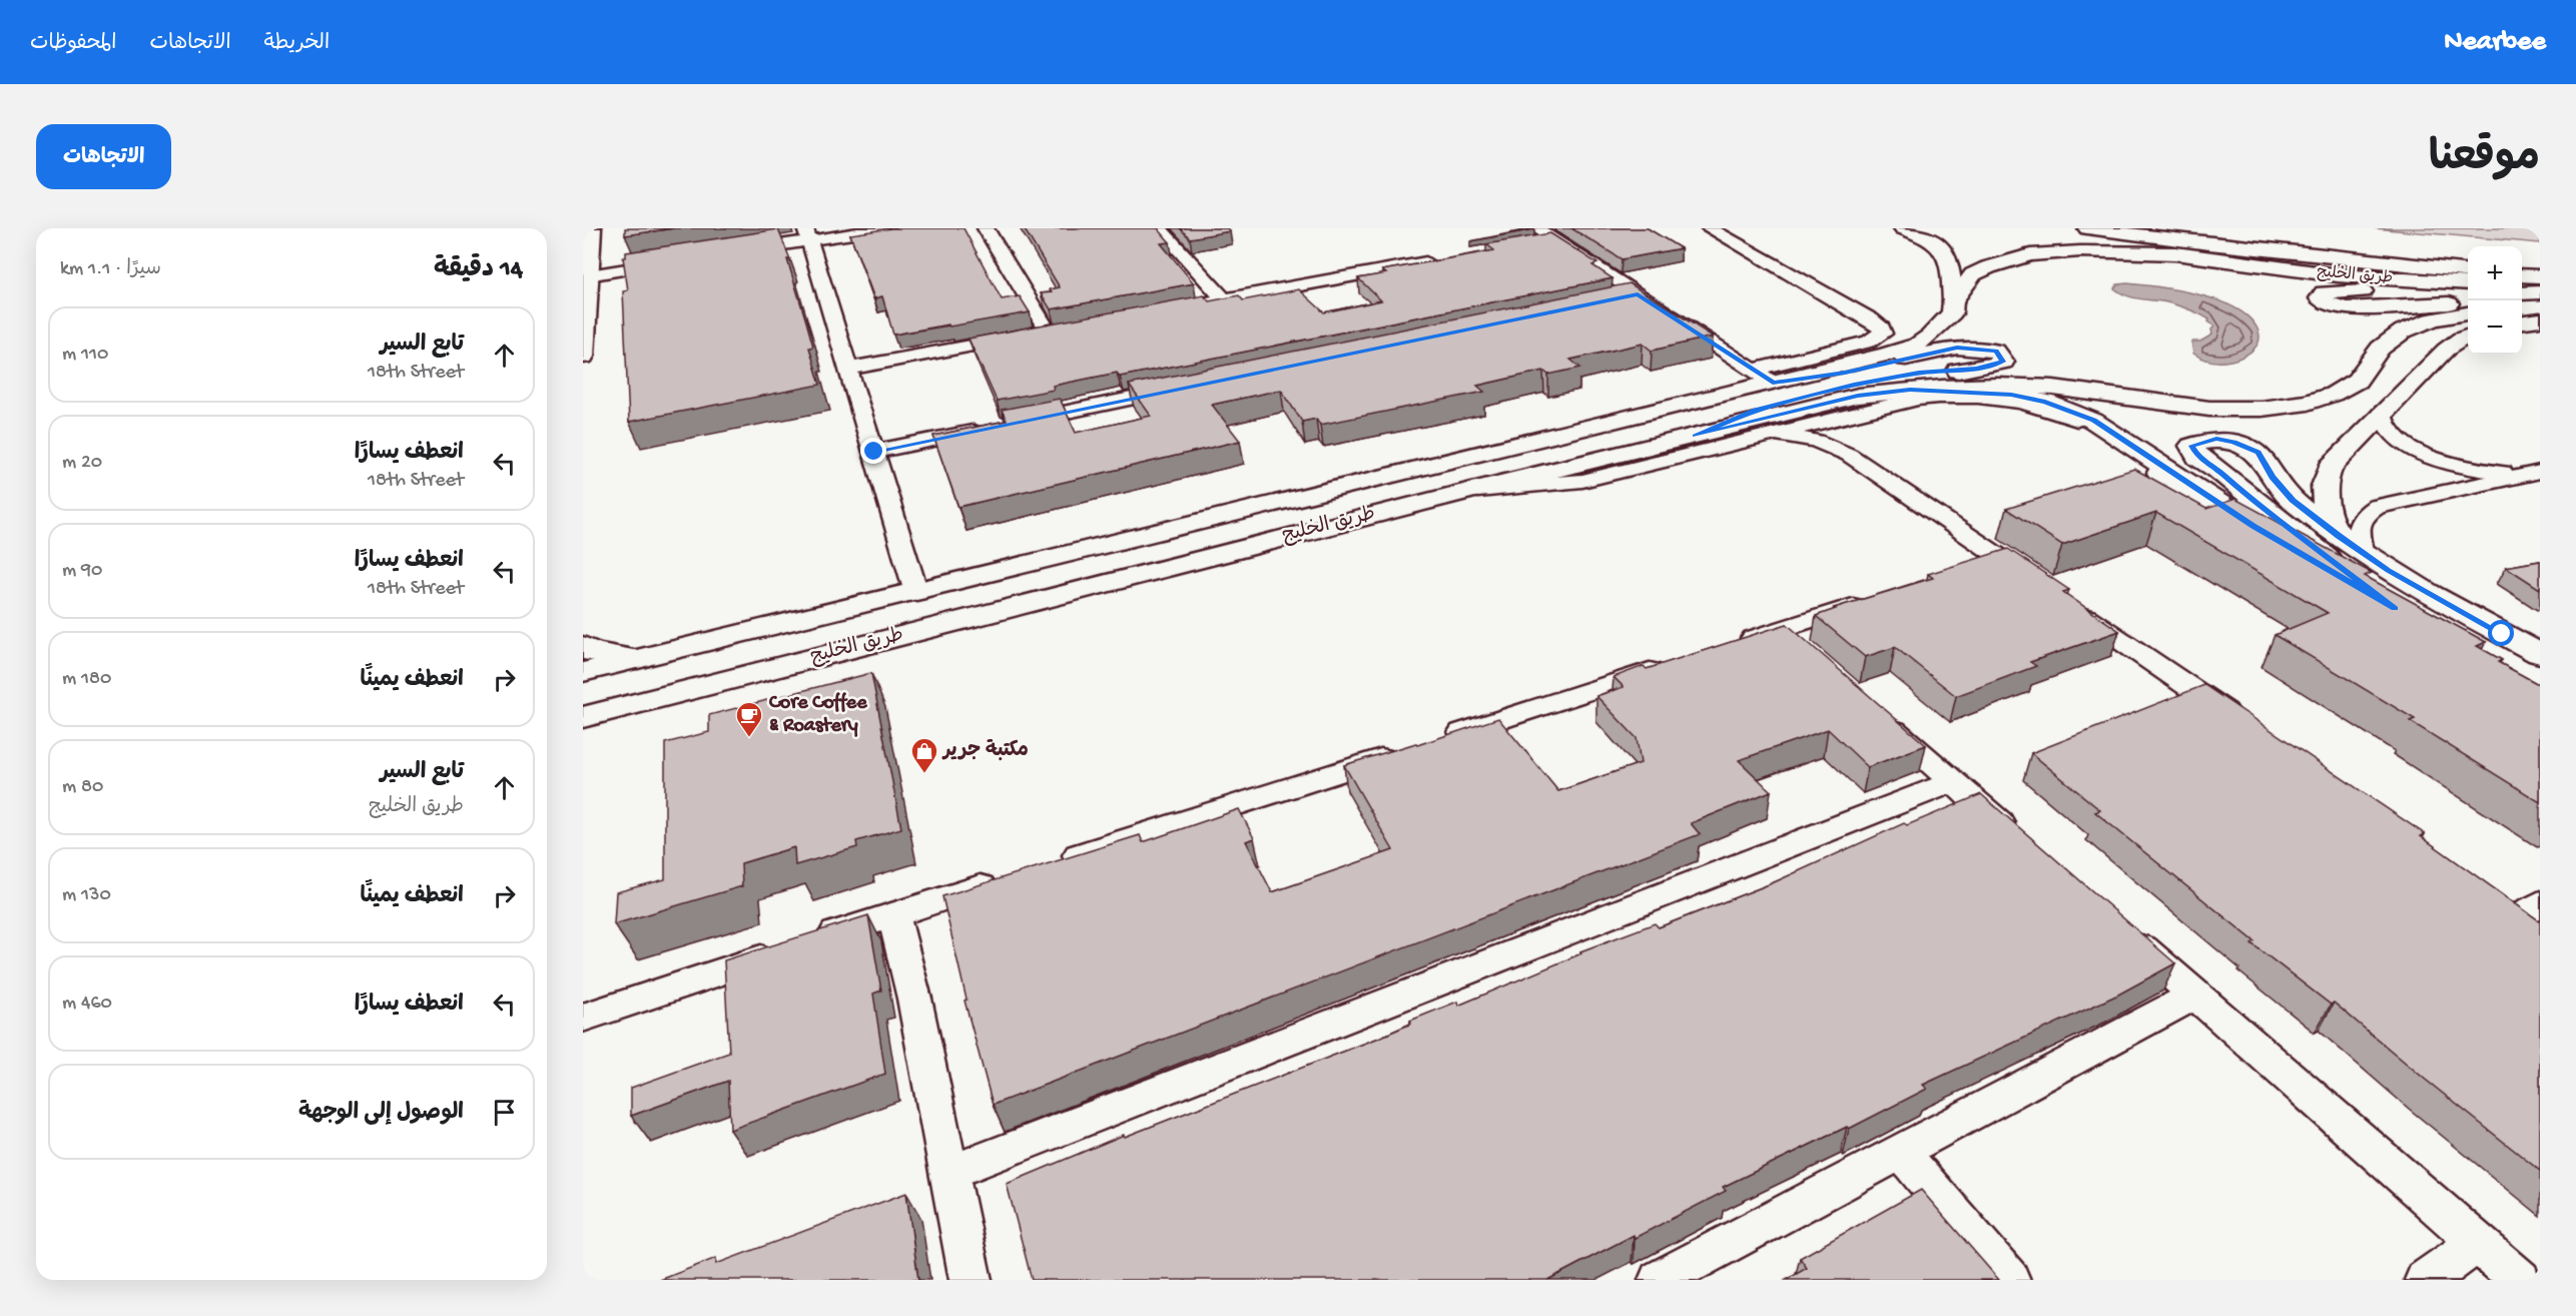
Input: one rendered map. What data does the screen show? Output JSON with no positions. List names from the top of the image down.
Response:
{
  "streets": {
    "main road": ["طريق الخليج"]
  },
  "places": {
    "cafe": ["Core Coffee & Roastery"],
    "shop": ["مكتبة جرير"]
  },
  "page": {
    "header": "Nearbee",
    "nav": ["الخريطة", "الاتجاهات", "المحفوظات"],
    "title": "موقعنا",
    "buttons": "الاتجاهات",
    "heading": ["14 دقيقة", "سيرًا · 1.1 km"],
    "map_buttons": ["+", "−"],
    "list": [
      ["تابع السير", "18th Street", "110 m"],
      ["انعطف يسارًا", "18th Street", "20 m"],
      ["انعطف يسارًا", "18th Street", "90 m"],
      ["انعطف يمينًا", "180 m"],
      ["تابع السير", "طريق الخليج", "80 m"],
      ["انعطف يمينًا", "130 m"],
      ["انعطف يسارًا", "460 m"],
      "الوصول إلى الوجهة"
    ]
  }
}
